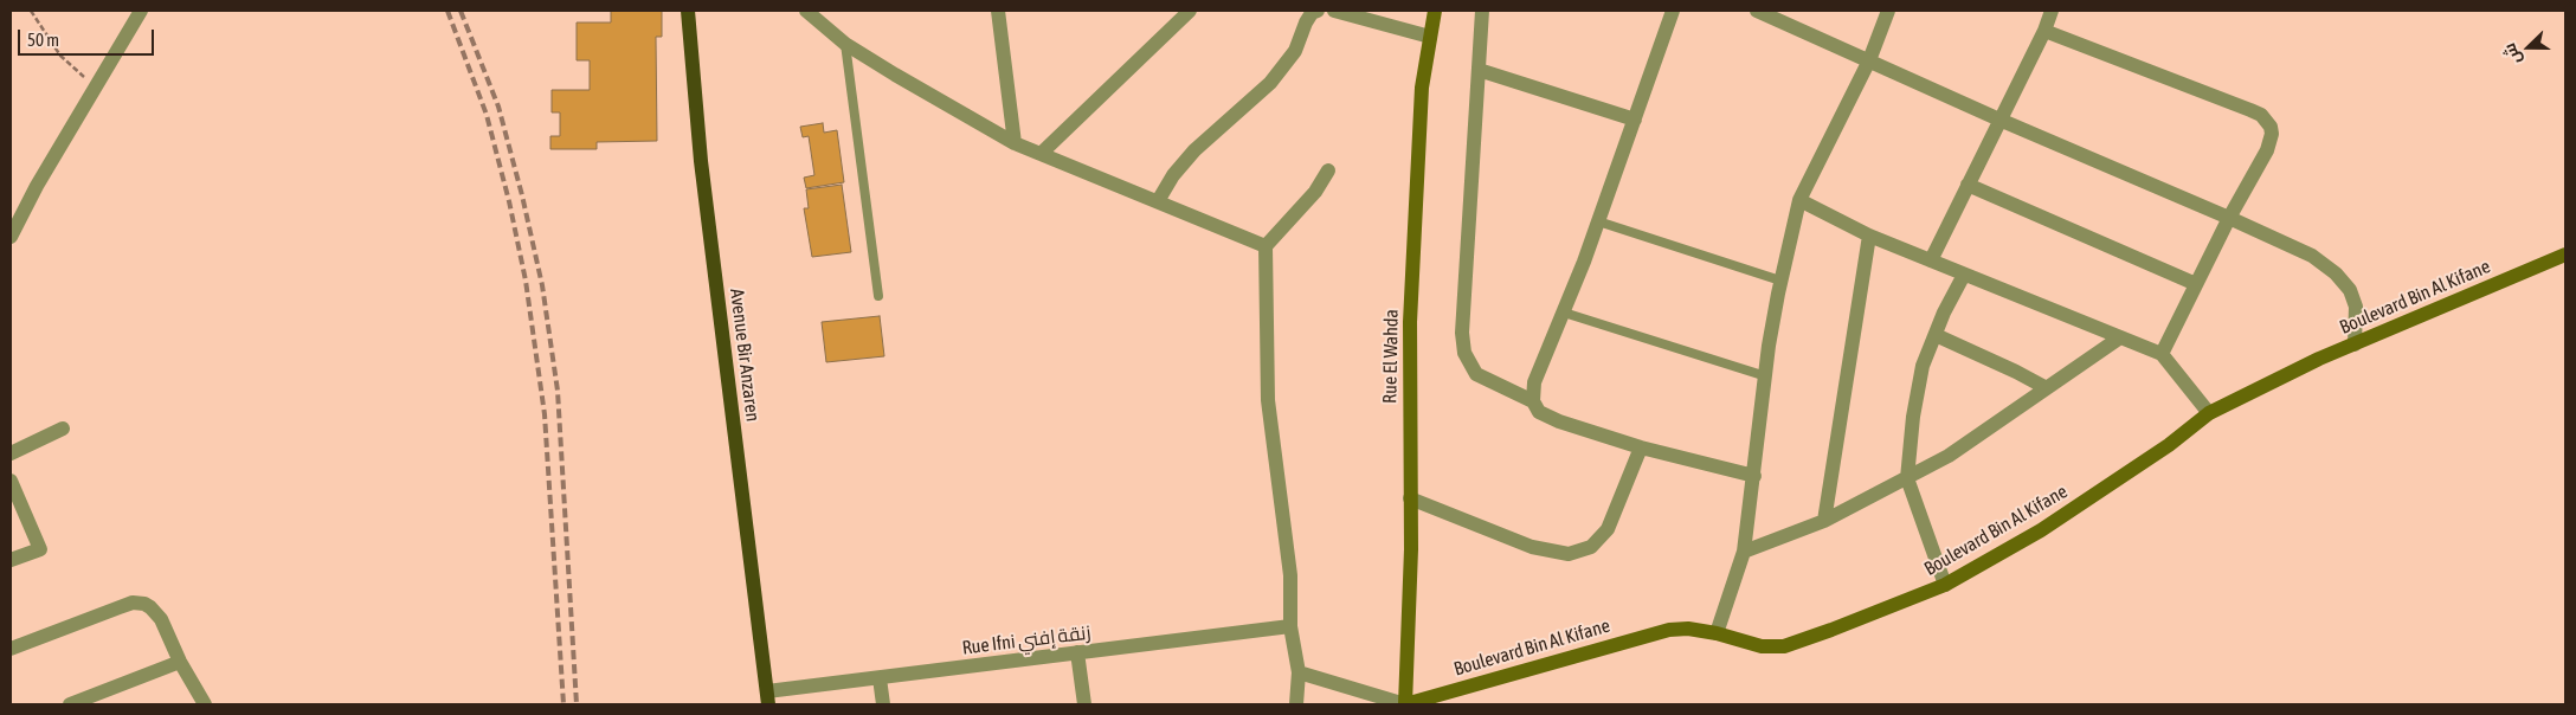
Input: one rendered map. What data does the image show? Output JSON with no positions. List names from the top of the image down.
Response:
{
  "streets": {
    "main road": ["Avenue Bir Anzaren"],
    "street": ["Boulevard Bin Al Kifane", "Rue El Wahda", "Rue Ifni زنقة إفني"]
  },
  "crossings": [
    ["Boulevard Bin Al Kifane", "Rue El Wahda"],
    ["Avenue Bir Anzaren", "Rue Ifni زنقة إفني"]
  ],
  "scale_bar": "50 m",
  "north": "left"
}
